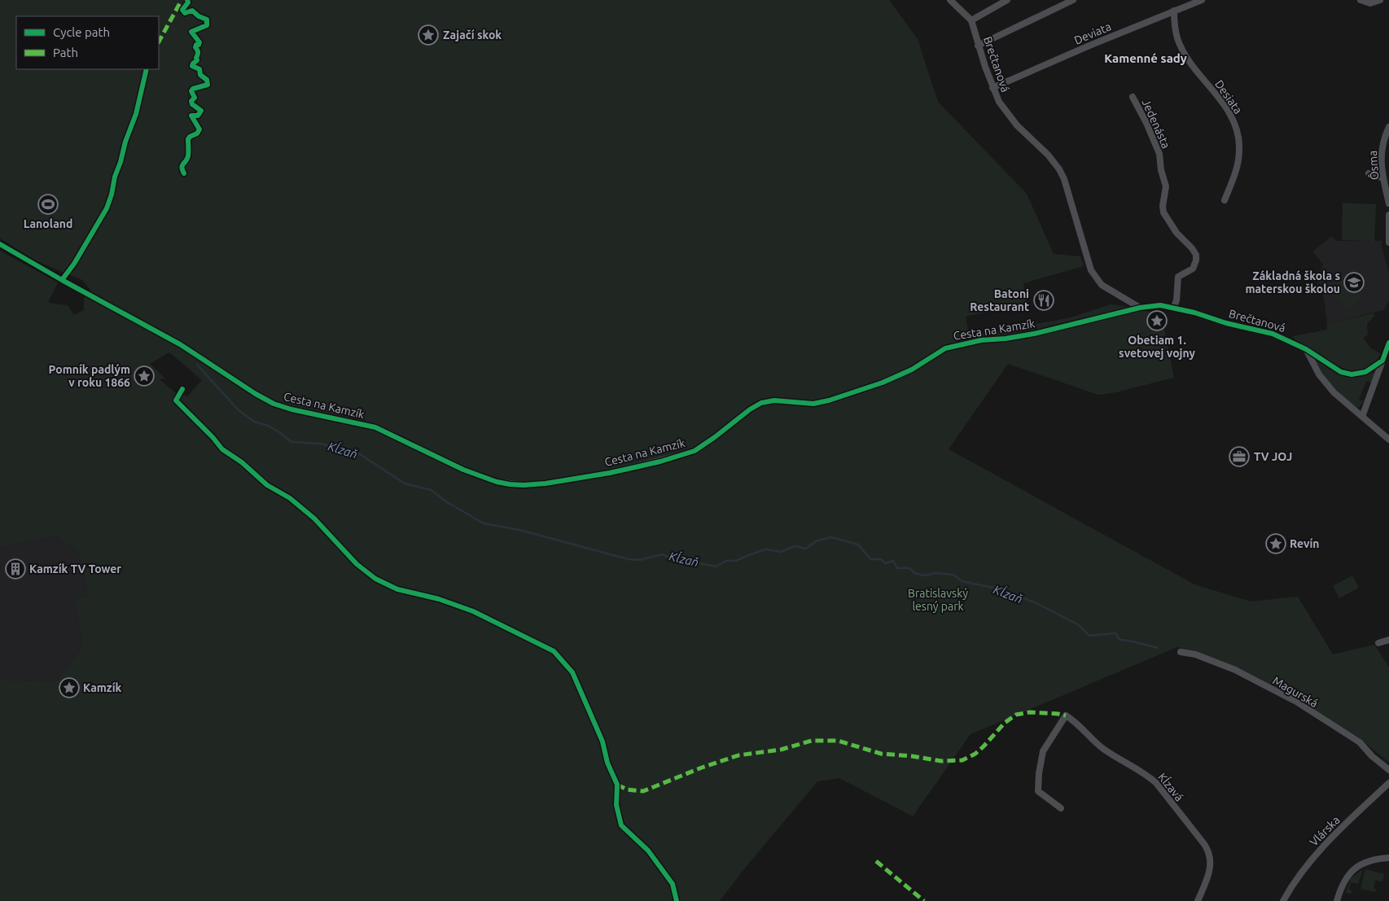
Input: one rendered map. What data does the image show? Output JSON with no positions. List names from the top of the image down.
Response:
{
  "streets": {
    "street": [
      "Deviata",
      "Brečtanová",
      "Desiata",
      "Jedenásta",
      "Ôsma",
      "Cesta na Kamzík",
      "Magurská",
      "Kĺzavá",
      "Vlárska"
    ]
  },
  "crossings": [
    ["Deviata", "Brečtanová"],
    ["Deviata", "Desiata"],
    ["Brečtanová", "Jedenásta"],
    ["Brečtanová", "Cesta na Kamzík"]
  ],
  "districts": ["Kamenné sady"],
  "water": ["Kĺzaň"],
  "parks": ["Bratislavský lesný park"],
  "places": {
    "place": [
      "Zajačí skok",
      "Obetiam 1. svetovej vojny",
      "Pomník padlým v roku 1866",
      "Revín",
      "Kamzík"
    ],
    "sports": ["Lanoland"],
    "school or university": ["Základná škola s materskou školou"],
    "restaurant": ["Batoni Restaurant"],
    "office": ["TV JOJ"],
    "building": ["Kamzík TV Tower"]
  },
  "legend": ["Cycle path", "Path"]
}
